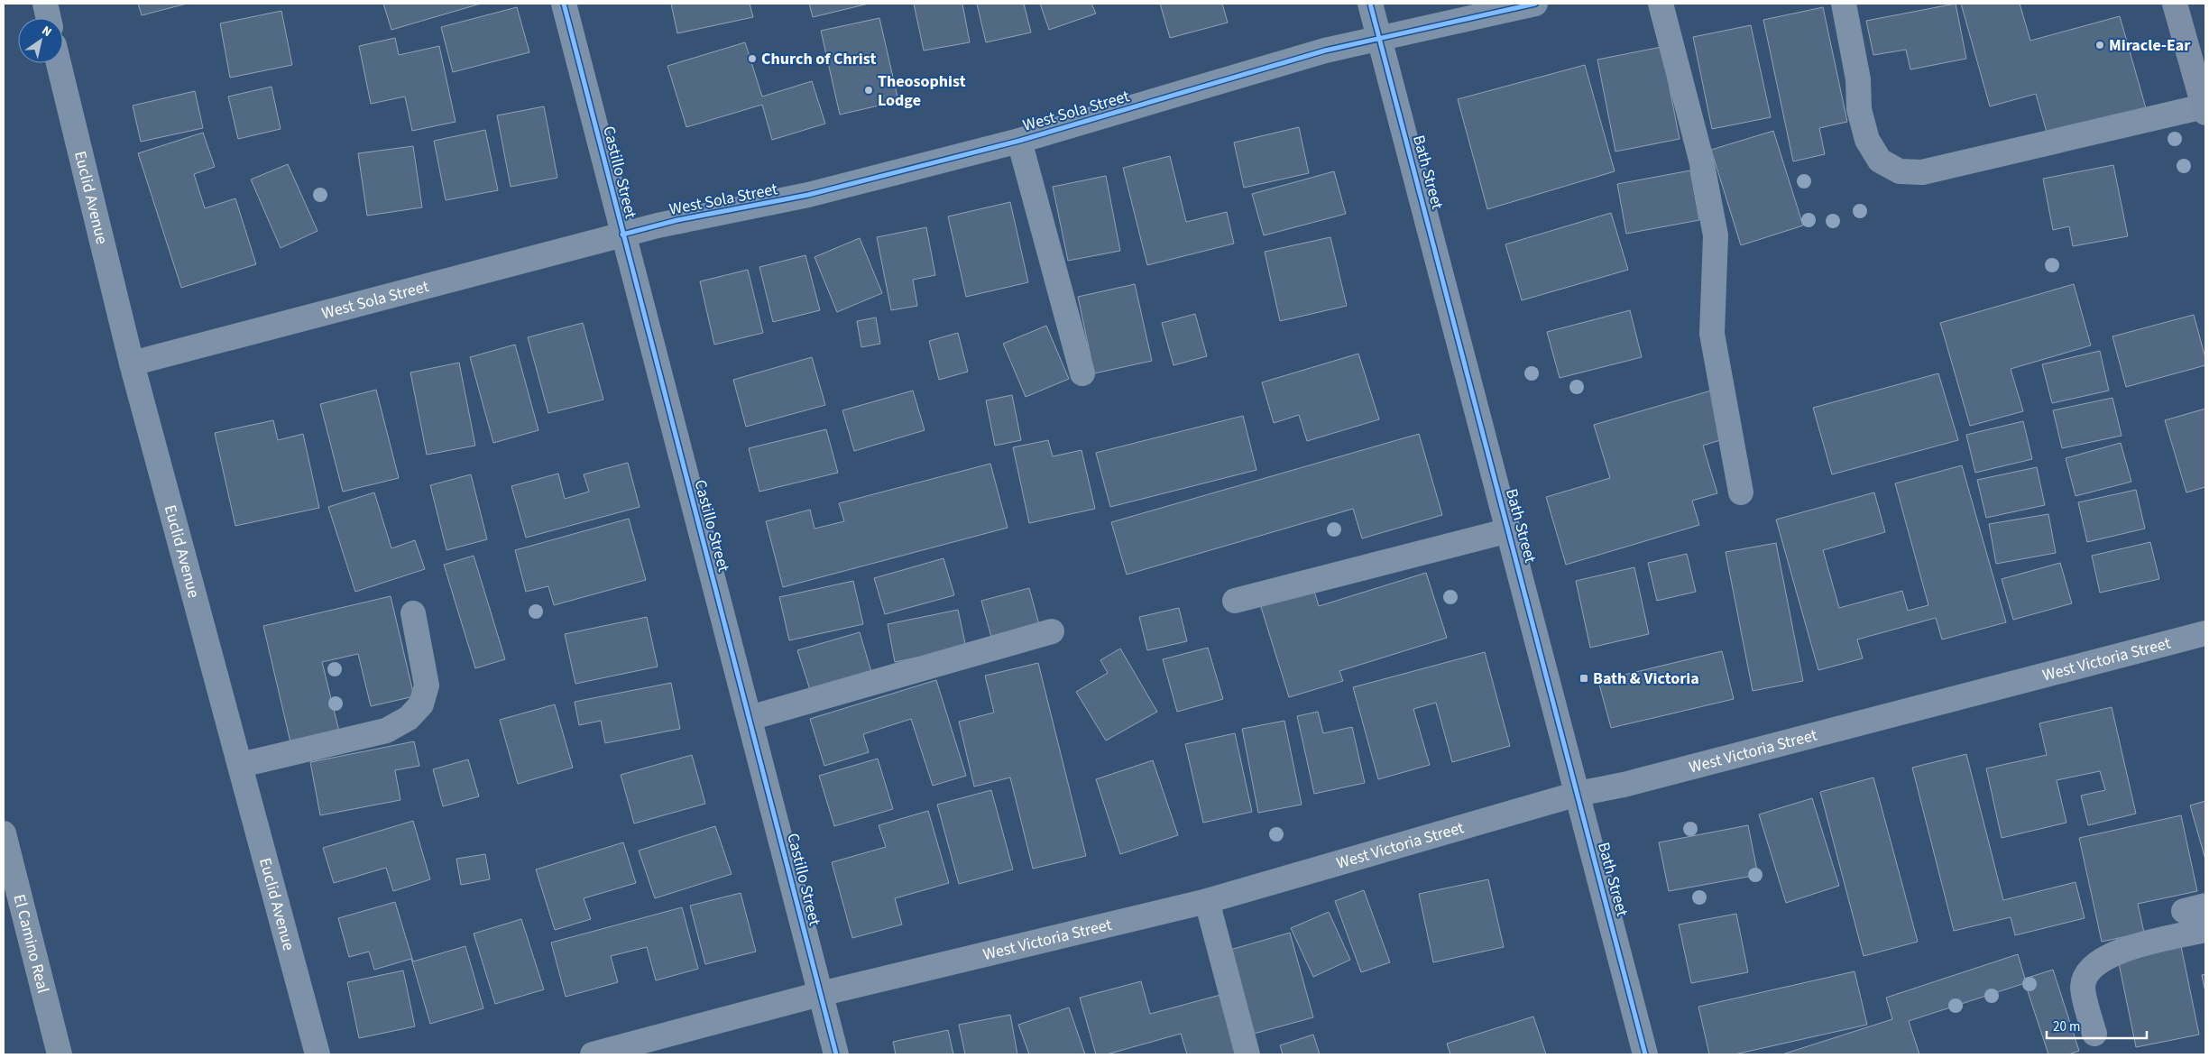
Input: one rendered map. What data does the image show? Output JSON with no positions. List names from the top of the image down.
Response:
{
  "streets": {
    "highway": ["El Camino Real"],
    "street": [
      "West Sola Street",
      "Castillo Street",
      "Bath Street",
      "Euclid Avenue",
      "West Victoria Street"
    ]
  },
  "crossings": [
    ["West Sola Street", "Castillo Street"],
    ["West Sola Street", "Bath Street"],
    ["West Sola Street", "Euclid Avenue"],
    ["Castillo Street", "West Victoria Street"],
    ["Bath Street", "West Victoria Street"]
  ],
  "places": {
    "other": ["Miracle-Ear", "Church of Christ", "Theosophist Lodge"],
    "transit": ["Bath & Victoria"]
  },
  "scale_bar": "20 m",
  "north": "top right"
}
